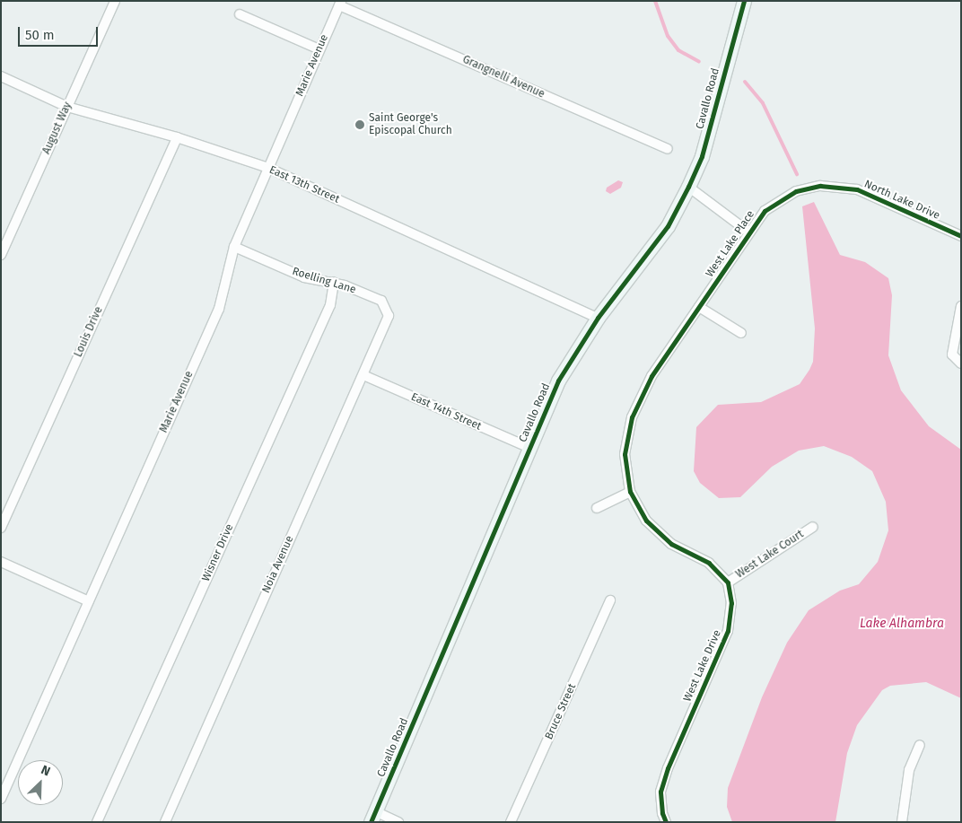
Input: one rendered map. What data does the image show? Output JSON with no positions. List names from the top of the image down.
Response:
{
  "streets": {
    "street": [
      "Marie Avenue",
      "Grangnelli Avenue",
      "Cavallo Road",
      "August Way",
      "East 13th Street",
      "North Lake Drive",
      "West Lake Place",
      "Roelling Lane",
      "Louis Drive",
      "East 14th Street",
      "Wisner Drive",
      "West Lake Court",
      "Noia Avenue",
      "West Lake Drive",
      "Bruce Street"
    ]
  },
  "crossings": [
    ["Marie Avenue", "Grangnelli Avenue"],
    ["Marie Avenue", "East 13th Street"],
    ["Marie Avenue", "Roelling Lane"],
    ["Cavallo Road", "East 13th Street"],
    ["Cavallo Road", "East 14th Street"],
    ["August Way", "East 13th Street"],
    ["East 13th Street", "Louis Drive"],
    ["North Lake Drive", "West Lake Place"],
    ["Roelling Lane", "Wisner Drive"],
    ["Roelling Lane", "Noia Avenue"],
    ["East 14th Street", "Noia Avenue"],
    ["West Lake Court", "West Lake Drive"]
  ],
  "water": ["Lake Alhambra"],
  "places": ["Saint George's Episcopal Church"],
  "scale_bar": "50 m",
  "north": "top right"
}
